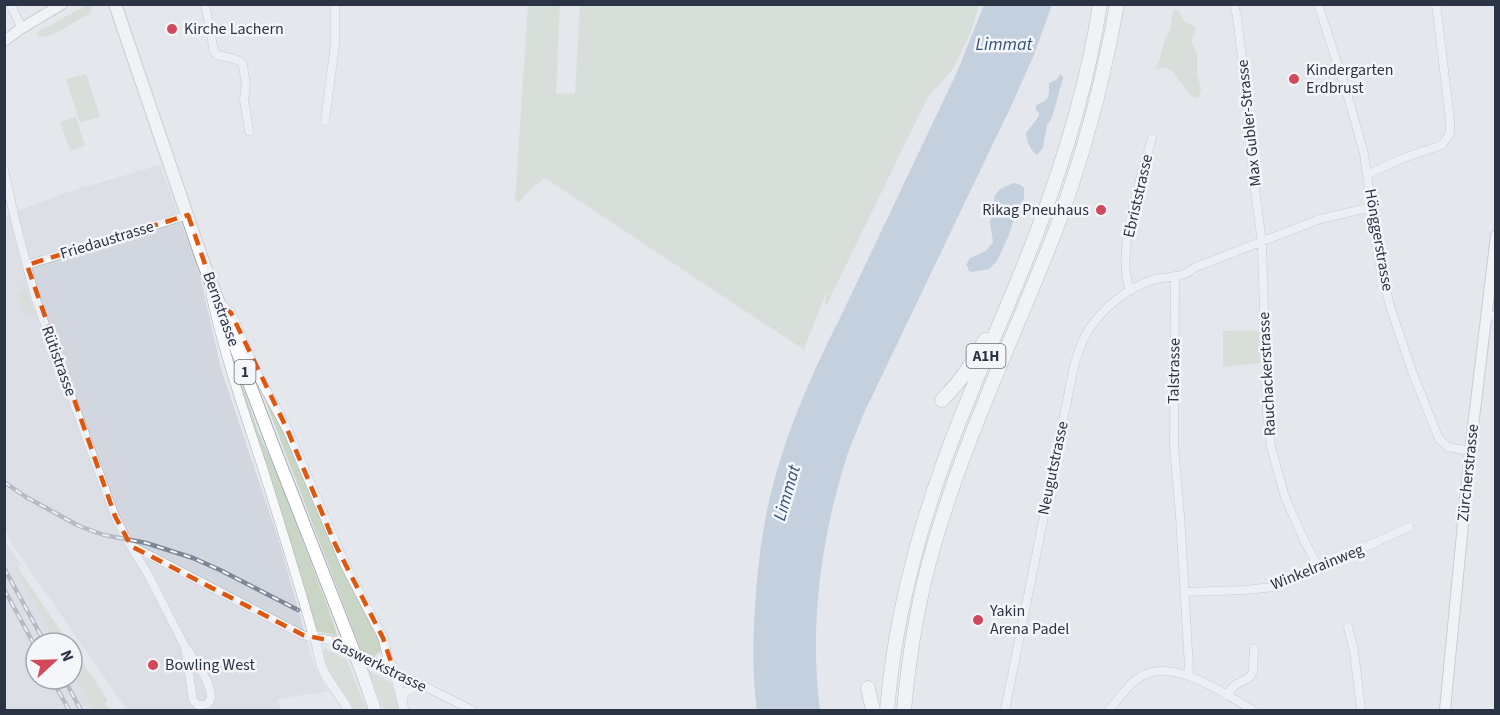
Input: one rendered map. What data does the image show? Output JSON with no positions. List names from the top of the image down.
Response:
{
  "streets": {
    "highway": ["A1H"],
    "main road": ["Bernstrasse", "1", "Zürcherstrasse"],
    "street": [
      "Max Gubler-Strasse",
      "Ebriststrasse",
      "Friedaustrasse",
      "Hönggerstrasse",
      "Rütistrasse",
      "Talstrasse",
      "Rauchackerstrasse",
      "Neugutstrasse",
      "Winkelrainweg",
      "Gaswerkstrasse"
    ]
  },
  "crossings": [
    ["Max Gubler-Strasse", "Rauchackerstrasse"],
    ["Ebriststrasse", "Neugutstrasse"],
    ["Friedaustrasse", "Bernstrasse"],
    ["Friedaustrasse", "Rütistrasse"],
    ["Hönggerstrasse", "Zürcherstrasse"],
    ["Talstrasse", "Neugutstrasse"],
    ["Talstrasse", "Winkelrainweg"],
    ["Rauchackerstrasse", "Winkelrainweg"]
  ],
  "water": ["Limmat"],
  "places": [
    "Kirche Lachern",
    "Kindergarten Erdbrust",
    "Rikag Pneuhaus",
    "Yakin Arena Padel",
    "Bowling West"
  ],
  "north": "right"
}
